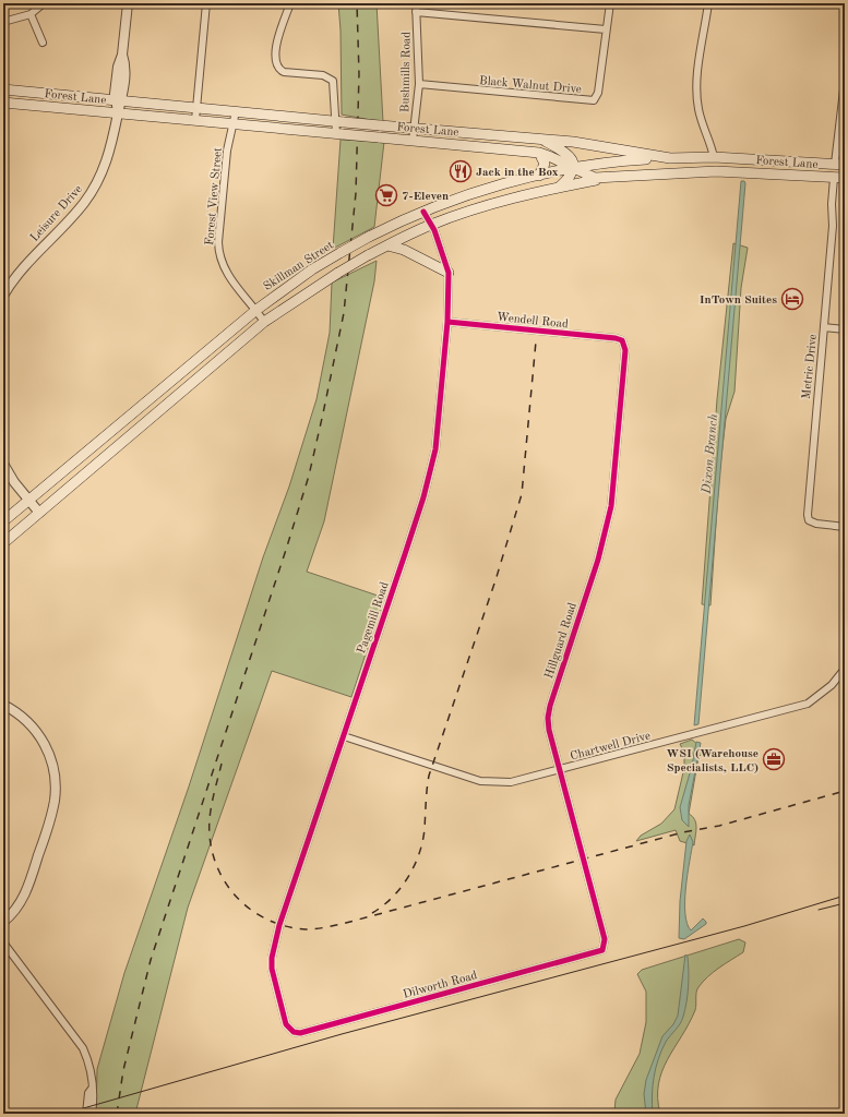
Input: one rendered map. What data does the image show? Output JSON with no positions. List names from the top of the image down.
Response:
{
  "streets": {
    "main road": ["Forest Lane", "Skillman Street"],
    "street": [
      "Bushmills Road",
      "Black Walnut Drive",
      "Forest View Street",
      "Leisure Drive",
      "Wendell Road",
      "Metric Drive",
      "Pagemill Road",
      "Hillguard Road",
      "Chartwell Drive",
      "Dilworth Road"
    ]
  },
  "crossings": [
    ["Bushmills Road", "Black Walnut Drive"],
    ["Bushmills Road", "Forest Lane"],
    ["Forest Lane", "Forest View Street"],
    ["Forest Lane", "Leisure Drive"],
    ["Forest Lane", "Skillman Street"],
    ["Forest Lane", "Metric Drive"],
    ["Forest View Street", "Skillman Street"],
    ["Skillman Street", "Pagemill Road"],
    ["Wendell Road", "Pagemill Road"],
    ["Wendell Road", "Hillguard Road"],
    ["Pagemill Road", "Chartwell Drive"],
    ["Pagemill Road", "Dilworth Road"],
    ["Hillguard Road", "Chartwell Drive"],
    ["Hillguard Road", "Dilworth Road"]
  ],
  "water": ["Dixon Branch"],
  "places": {
    "restaurant": ["Jack in the Box"],
    "supermarket": ["7-Eleven"],
    "hotel": ["InTown Suites"],
    "office": ["WSI (Warehouse Specialists, LLC)"]
  }
}
